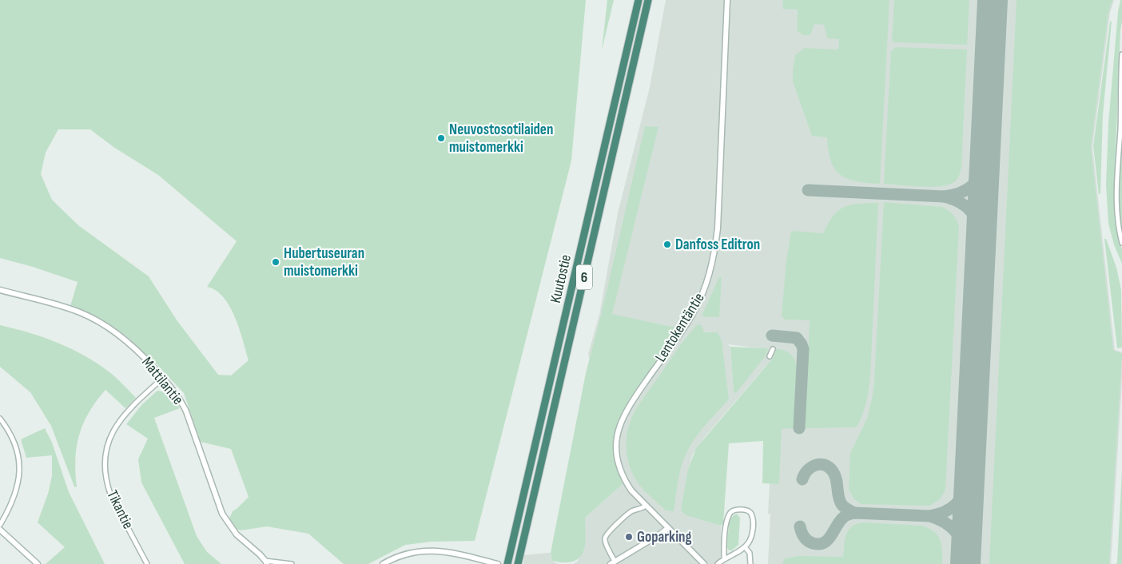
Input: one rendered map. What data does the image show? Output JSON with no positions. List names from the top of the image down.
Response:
{
  "streets": {
    "highway": ["6", "Kuutostie"],
    "street": ["Lentokentäntie", "Mattilantie", "Tikantie"]
  },
  "crossings": [
    ["Mattilantie", "Tikantie"]
  ],
  "places": [
    "Neuvostosotilaiden muistomerkki",
    "Danfoss Editron",
    "Hubertuseuran muistomerkki",
    "Goparking"
  ]
}
